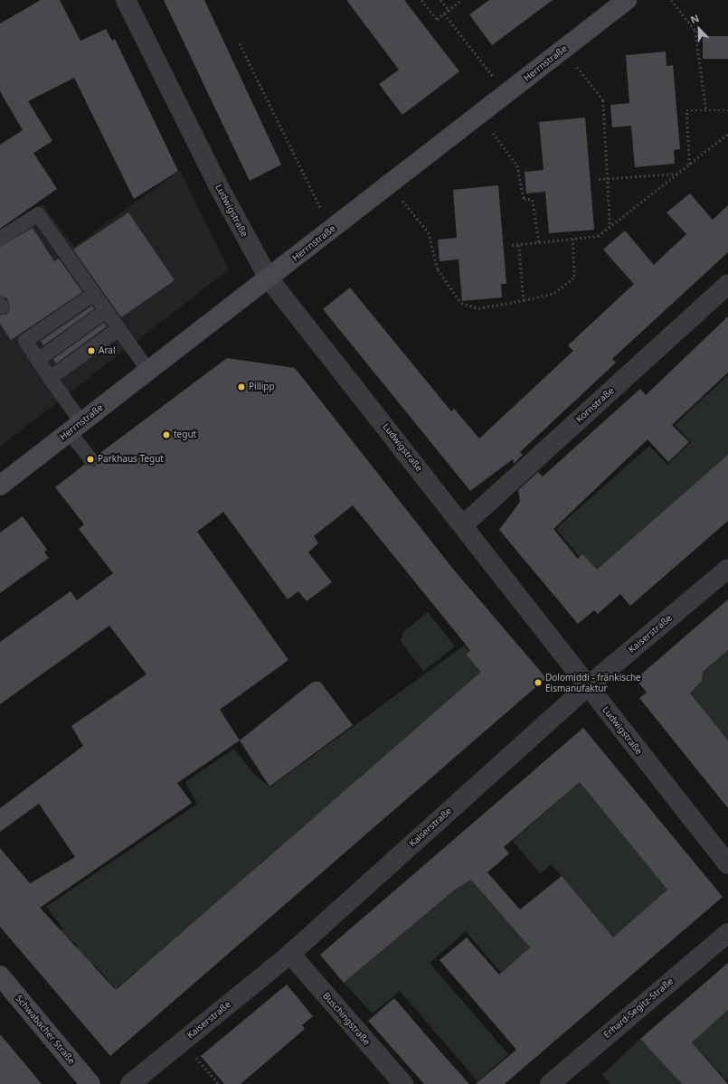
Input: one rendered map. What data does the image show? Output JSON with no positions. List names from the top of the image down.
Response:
{
  "streets": {
    "street": [
      "Herrnstraße",
      "Ludwigstraße",
      "Kornstraße",
      "Kaiserstraße",
      "Erhard-Segitz-Straße",
      "Buschingstraße",
      "Schwabacher Straße"
    ]
  },
  "crossings": [
    ["Herrnstraße", "Ludwigstraße"],
    ["Ludwigstraße", "Kornstraße"],
    ["Ludwigstraße", "Kaiserstraße"],
    ["Kaiserstraße", "Buschingstraße"]
  ],
  "places": [
    "Aral",
    "Pillipp",
    "tegut",
    "Parkhaus Tegut",
    "Dolomiddi - fränkische Eismanufaktur"
  ],
  "north": "top left"
}
